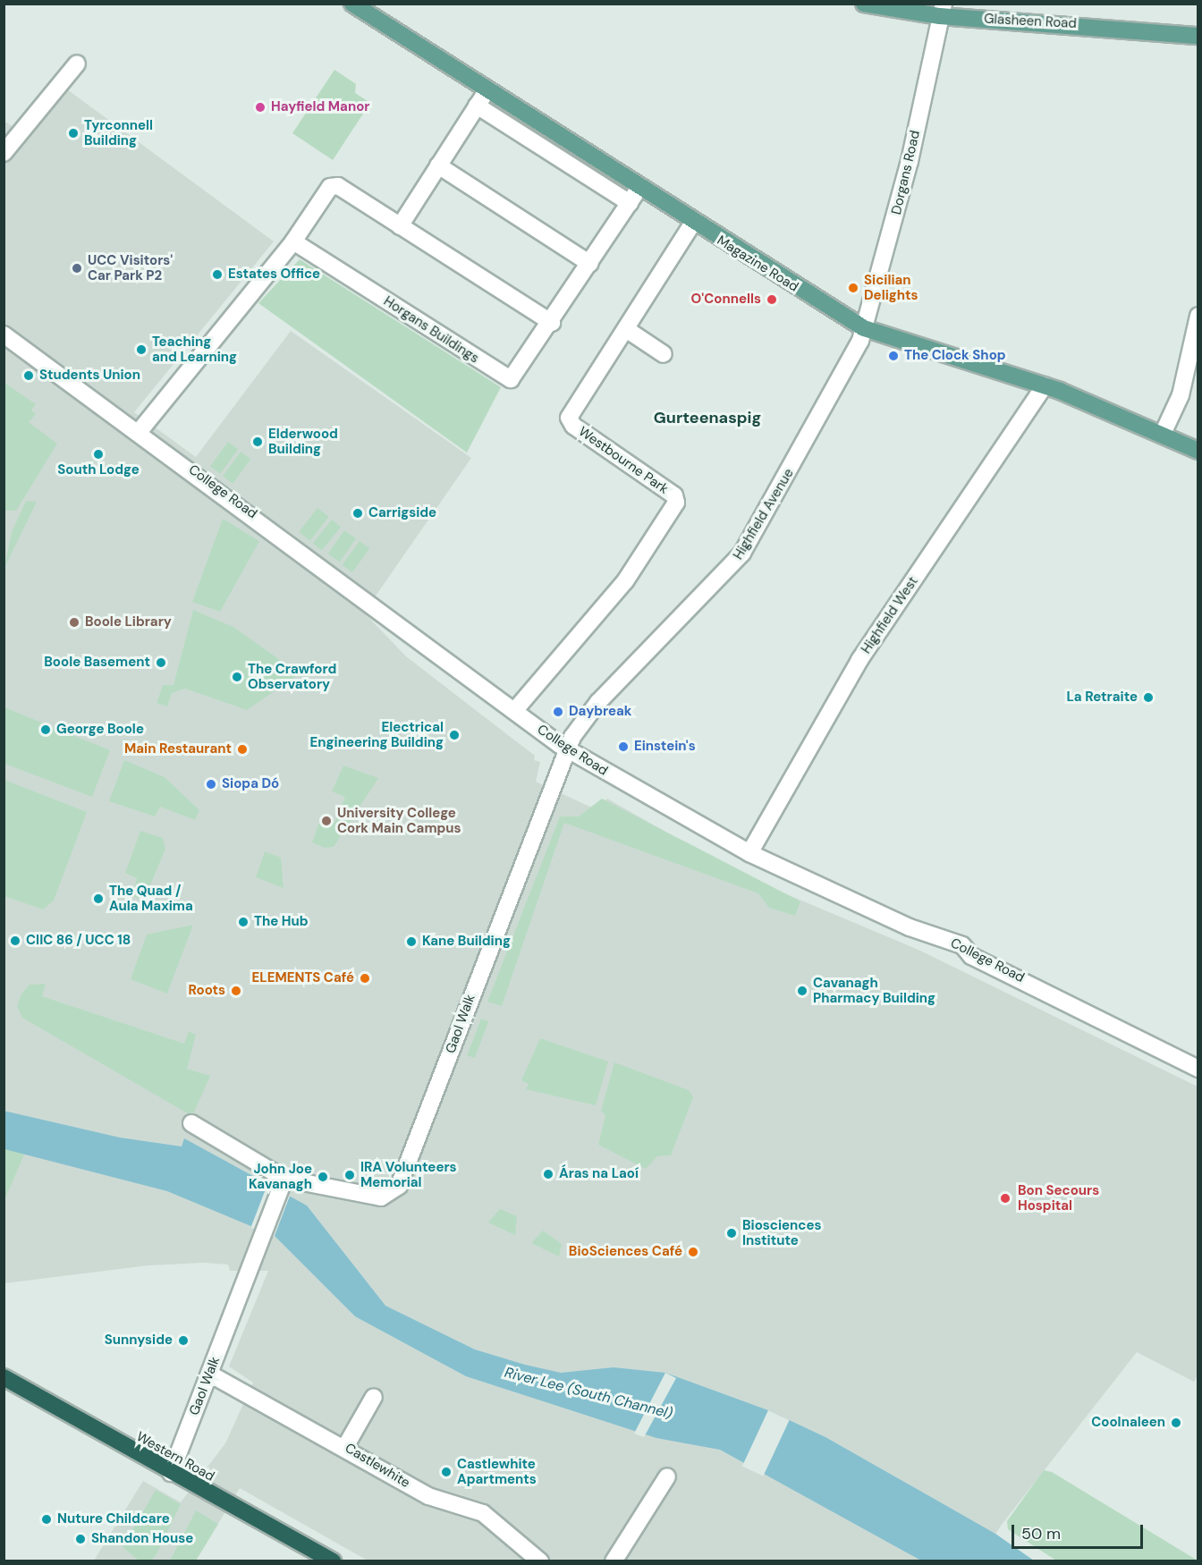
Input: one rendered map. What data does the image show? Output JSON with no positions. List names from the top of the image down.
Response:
{
  "streets": {
    "highway": ["Western Road"],
    "main road": ["Glasheen Road", "Magazine Road"],
    "street": [
      "Dorgans Road",
      "Horgans Buildings",
      "Westbourne Park",
      "College Road",
      "Highfield Avenue",
      "Highfield West",
      "Gaol Walk",
      "Castlewhite"
    ]
  },
  "crossings": [
    ["Glasheen Road", "Dorgans Road"],
    ["Dorgans Road", "Magazine Road"],
    ["Dorgans Road", "Highfield Avenue"],
    ["Magazine Road", "Horgans Buildings"],
    ["Magazine Road", "Westbourne Park"],
    ["Magazine Road", "Highfield Avenue"],
    ["Magazine Road", "Highfield West"],
    ["Westbourne Park", "College Road"],
    ["College Road", "Highfield Avenue"],
    ["College Road", "Highfield West"],
    ["College Road", "Gaol Walk"],
    ["Highfield Avenue", "Gaol Walk"],
    ["Gaol Walk", "Western Road"],
    ["Gaol Walk", "Castlewhite"]
  ],
  "districts": ["Gurteenaspig"],
  "water": ["River Lee (South Channel)"],
  "places": [
    "Hayfield Manor",
    "Tyrconnell Building",
    "UCC Visitors' Car Park P2",
    "Estates Office",
    "Sicilian Delights",
    "O'Connells",
    "Teaching and Learning",
    "The Clock Shop",
    "Students Union",
    "Elderwood Building",
    "South Lodge",
    "Carrigside",
    "Boole Library",
    "Boole Basement",
    "The Crawford Observatory",
    "La Retraite",
    "Daybreak",
    "George Boole",
    "Electrical Engineering Building",
    "Einstein's",
    "Main Restaurant",
    "Siopa Dó",
    "University College Cork Main Campus",
    "The Quad / Aula Maxima",
    "The Hub",
    "CIIC 86 / UCC 18",
    "Kane Building",
    "ELEMENTS Café",
    "Roots",
    "Cavanagh Pharmacy Building",
    "Áras na Laoí",
    "IRA Volunteers Memorial",
    "John Joe Kavanagh",
    "Bon Secours Hospital",
    "Biosciences Institute",
    "BioSciences Café",
    "Sunnyside",
    "Coolnaleen",
    "Castlewhite Apartments",
    "Nuture Childcare",
    "Shandon House"
  ],
  "scale_bar": "50 m"
}
